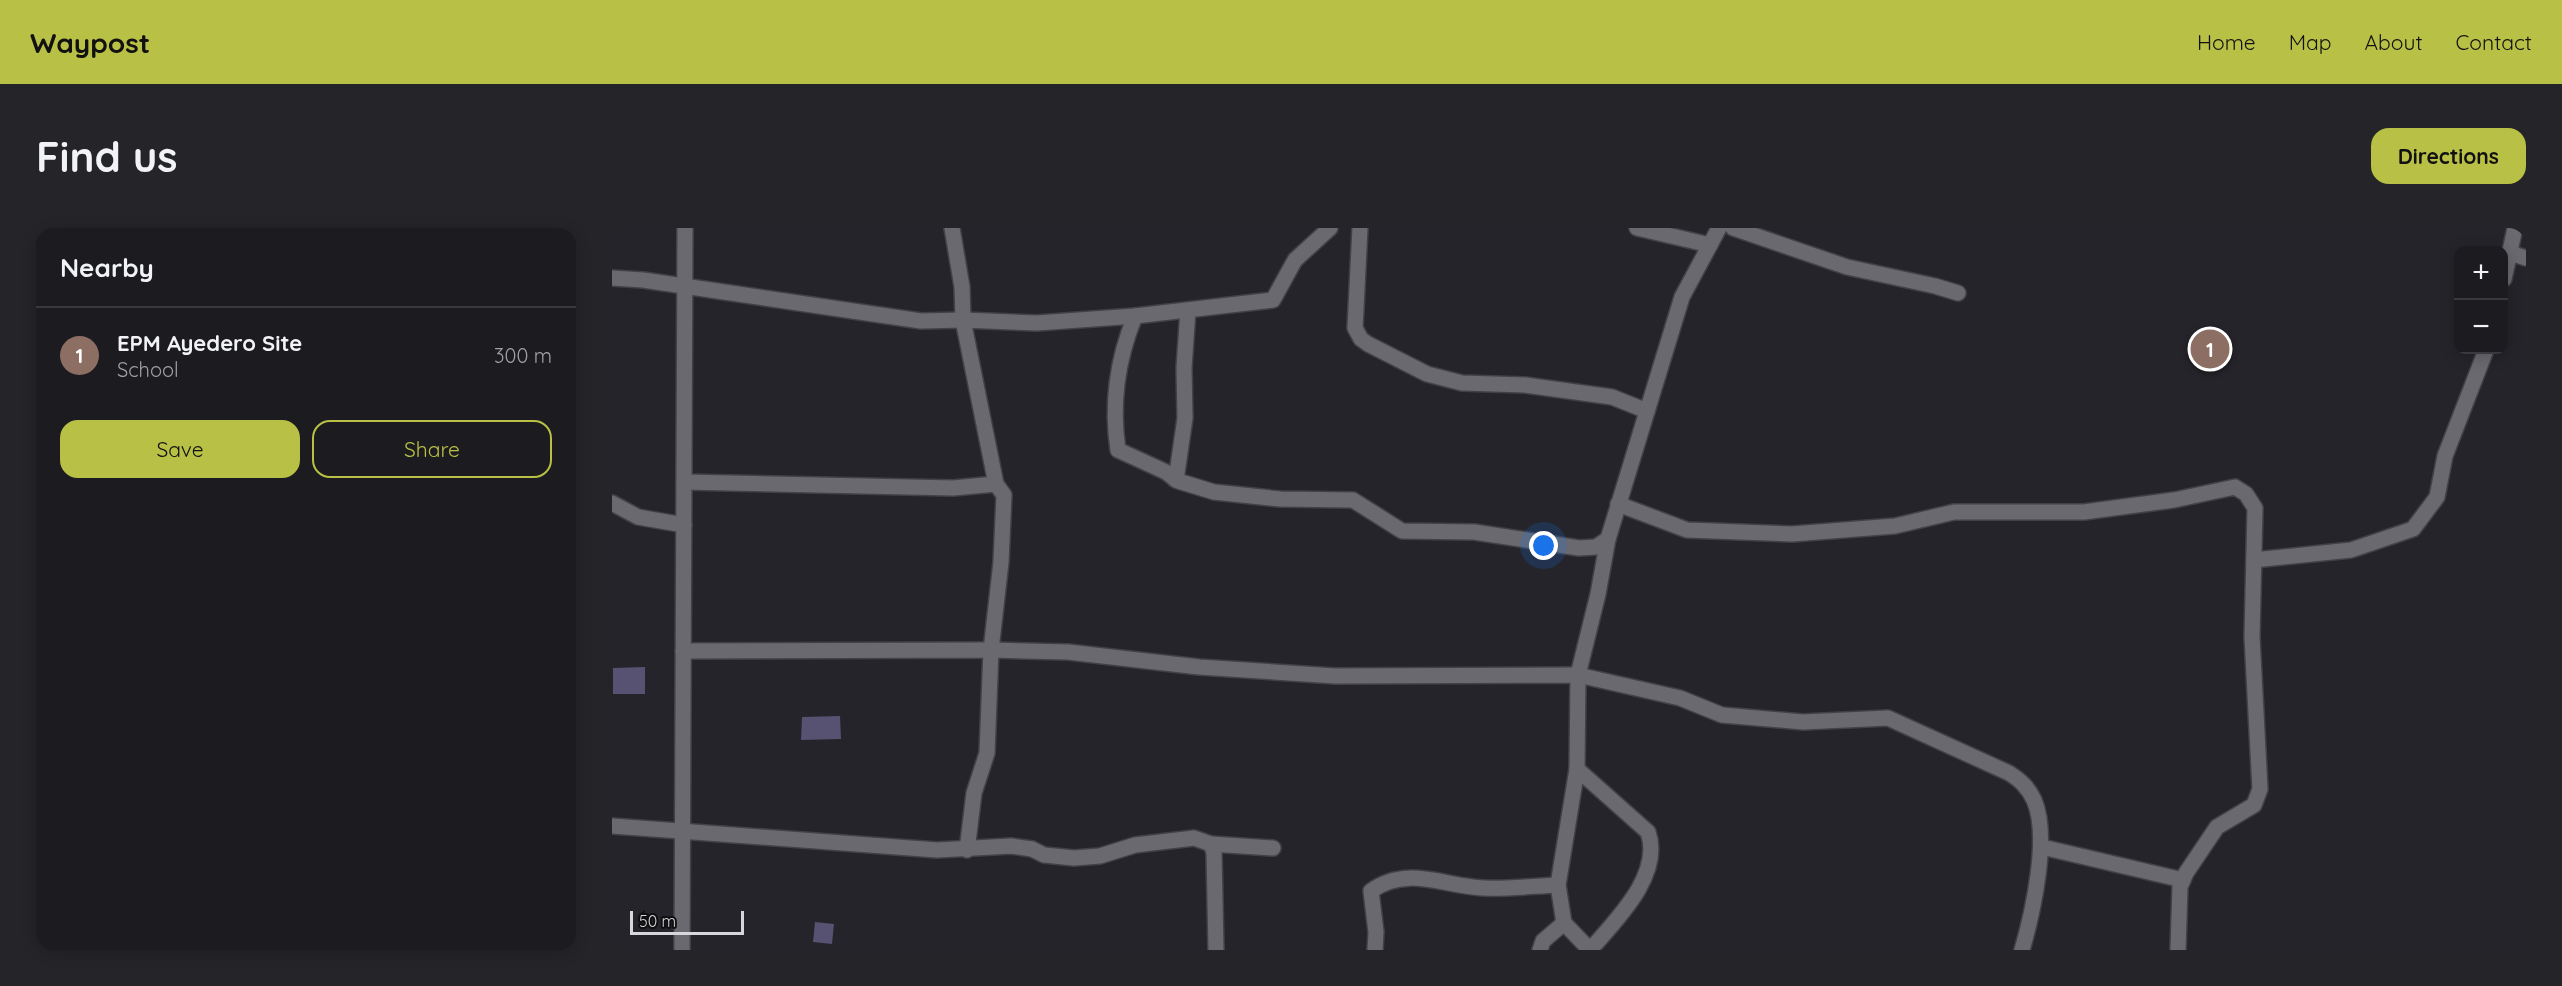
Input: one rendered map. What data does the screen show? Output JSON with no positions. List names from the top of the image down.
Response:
{
  "scale_bar": "50 m",
  "page": {
    "header": "Waypost",
    "nav": [
      "Home",
      "Map",
      "About",
      "Contact"
    ],
    "buttons": [
      "Directions",
      ["Save", "Share"]
    ],
    "title": "Find us",
    "heading": "Nearby",
    "map_buttons": ["+", "−"],
    "list": [
      {
        "mark": "1",
        "name": "EPM Ayedero Site",
        "note": "School",
        "value": "300 m"
      }
    ],
    "pins": "1",
    "scale": "50 m"
  }
}
